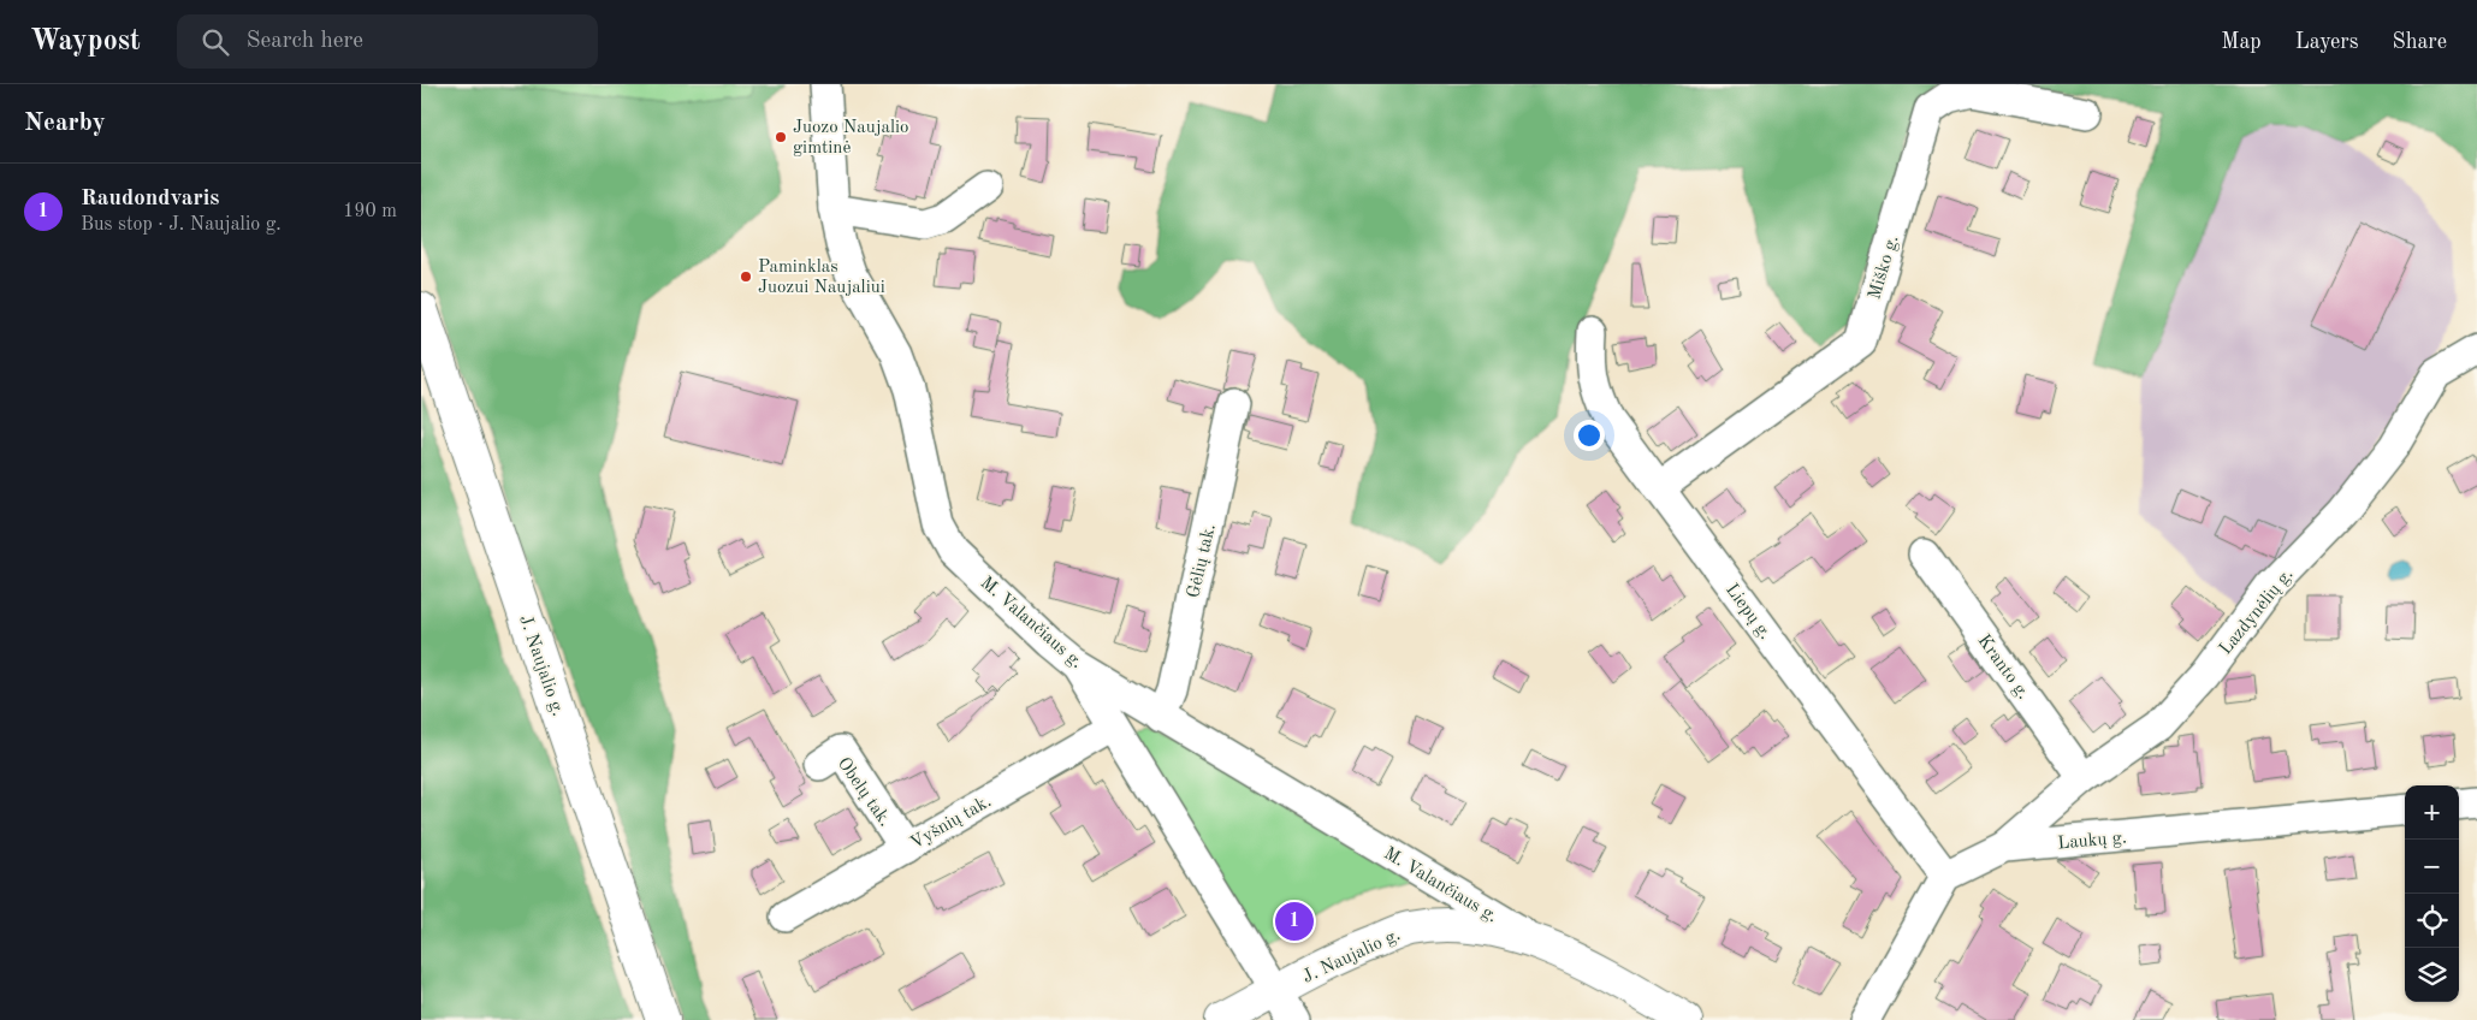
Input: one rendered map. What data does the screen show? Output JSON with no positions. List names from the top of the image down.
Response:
{
  "streets": {
    "main road": ["J. Naujalio g."],
    "street": [
      "Miško g.",
      "Gėlių tak.",
      "Liepų g.",
      "Lazdynėlių g.",
      "M. Valančiaus g.",
      "Kranto g.",
      "Obelų tak.",
      "Vyšnių tak.",
      "Laukų g."
    ]
  },
  "crossings": [
    ["Miško g.", "Liepų g."],
    ["Gėlių tak.", "M. Valančiaus g."],
    ["Liepų g.", "Laukų g."],
    ["Lazdynėlių g.", "Kranto g."],
    ["Lazdynėlių g.", "Laukų g."],
    ["M. Valančiaus g.", "J. Naujalio g."],
    ["Obelų tak.", "Vyšnių tak."]
  ],
  "places": ["Juozo Naujalio gimtinė", "Paminklas Juozui Naujaliui"],
  "page": {
    "header": "Waypost",
    "search": "Search here",
    "nav": ["Map", "Layers", "Share"],
    "heading": "Nearby",
    "list": [
      {
        "mark": "1",
        "name": "Raudondvaris",
        "note": "Bus stop · J. Naujalio g.",
        "value": "190 m"
      }
    ],
    "map_buttons": ["+", "−"],
    "pins": "1"
  }
}
